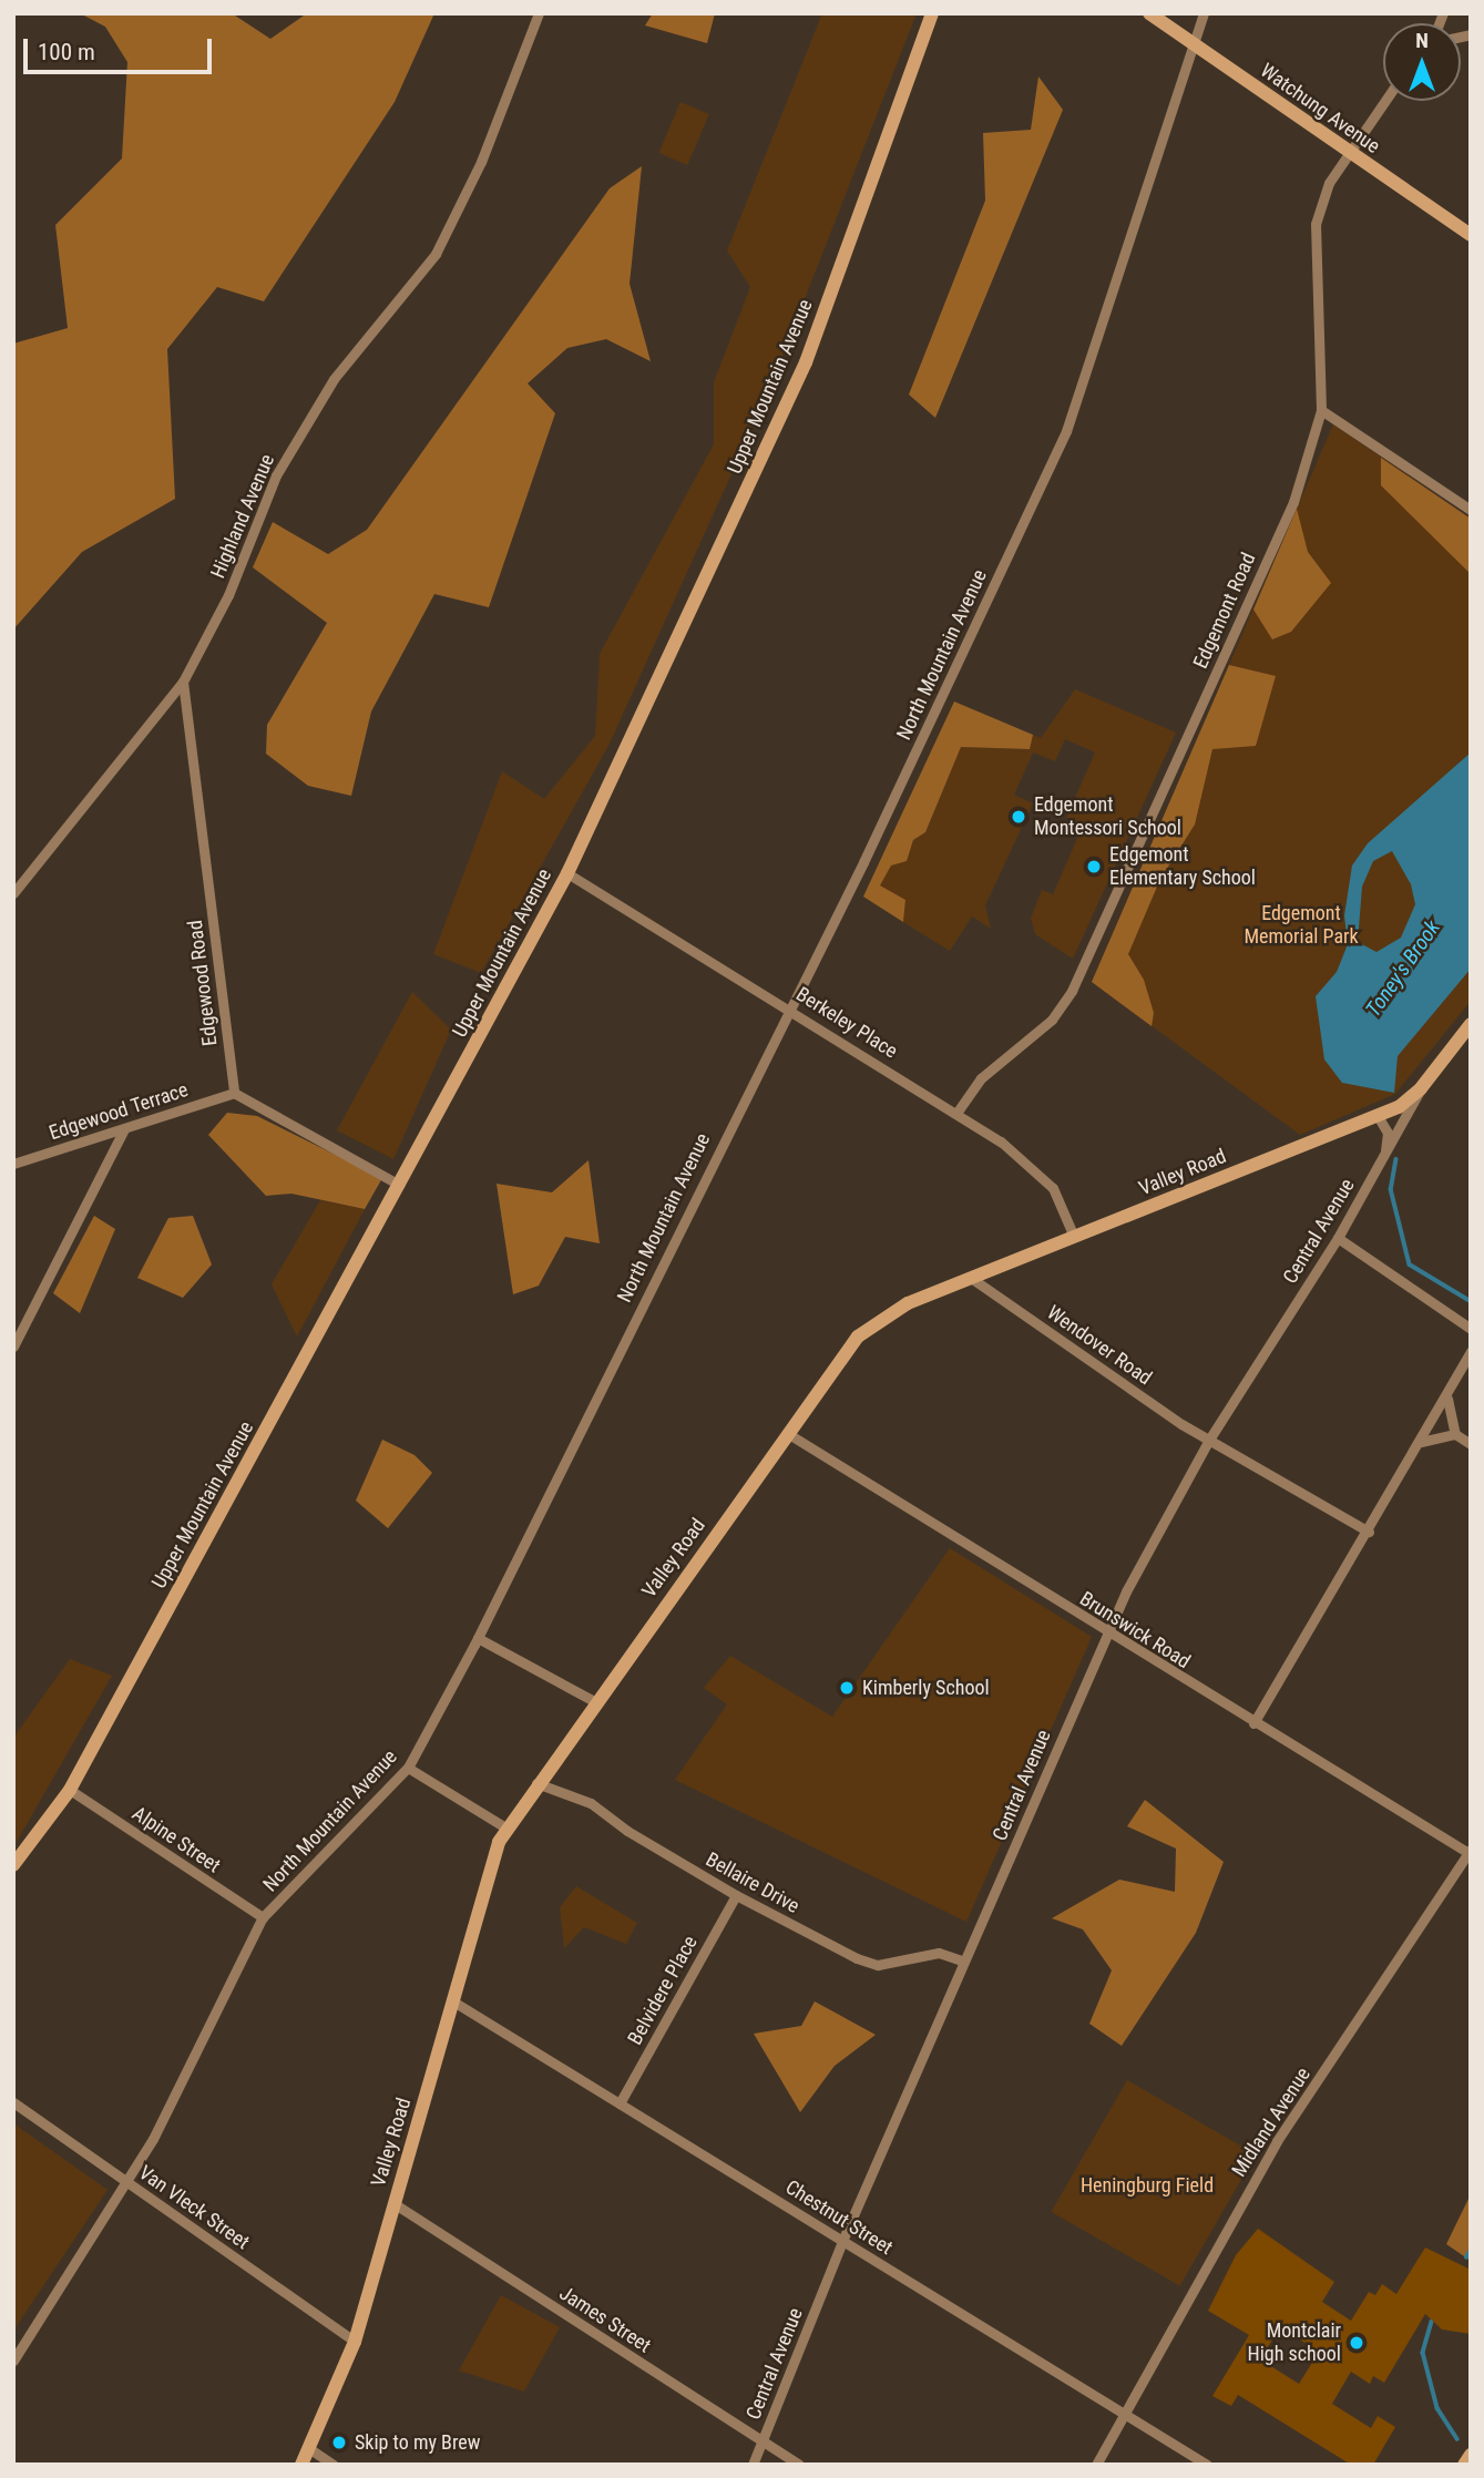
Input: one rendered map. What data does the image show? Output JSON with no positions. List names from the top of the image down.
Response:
{
  "streets": {
    "street": [
      "Watchung Avenue",
      "Upper Mountain Avenue",
      "Highland Avenue",
      "Edgemont Road",
      "North Mountain Avenue",
      "Edgewood Road",
      "Berkeley Place",
      "Edgewood Terrace",
      "Valley Road",
      "Central Avenue",
      "Wendover Road",
      "Brunswick Road",
      "Alpine Street",
      "Bellaire Drive",
      "Belvidere Place",
      "Midland Avenue",
      "Van Vleck Street",
      "Chestnut Street",
      "James Street"
    ]
  },
  "crossings": [
    ["Watchung Avenue", "Edgemont Road"],
    ["Watchung Avenue", "North Mountain Avenue"],
    ["Upper Mountain Avenue", "Berkeley Place"],
    ["Upper Mountain Avenue", "Alpine Street"],
    ["Highland Avenue", "Edgewood Road"],
    ["Edgemont Road", "Berkeley Place"],
    ["North Mountain Avenue", "Berkeley Place"],
    ["North Mountain Avenue", "Alpine Street"],
    ["North Mountain Avenue", "Van Vleck Street"],
    ["Edgewood Road", "Edgewood Terrace"],
    ["Berkeley Place", "Valley Road"],
    ["Valley Road", "Central Avenue"],
    ["Valley Road", "Wendover Road"],
    ["Valley Road", "Brunswick Road"],
    ["Valley Road", "Bellaire Drive"],
    ["Valley Road", "Van Vleck Street"],
    ["Valley Road", "Chestnut Street"],
    ["Valley Road", "James Street"],
    ["Central Avenue", "Wendover Road"],
    ["Central Avenue", "Brunswick Road"],
    ["Central Avenue", "Bellaire Drive"],
    ["Central Avenue", "Chestnut Street"],
    ["Central Avenue", "James Street"],
    ["Brunswick Road", "Midland Avenue"],
    ["Bellaire Drive", "Belvidere Place"],
    ["Belvidere Place", "Chestnut Street"],
    ["Midland Avenue", "Chestnut Street"]
  ],
  "water": ["Toney's Brook"],
  "parks": ["Edgemont Memorial Park", "Heningburg Field"],
  "places": [
    "Edgemont Montessori School",
    "Edgemont Elementary School",
    "Kimberly School",
    "Montclair High school",
    "Skip to my Brew"
  ],
  "scale_bar": "100 m",
  "north": "top"
}
